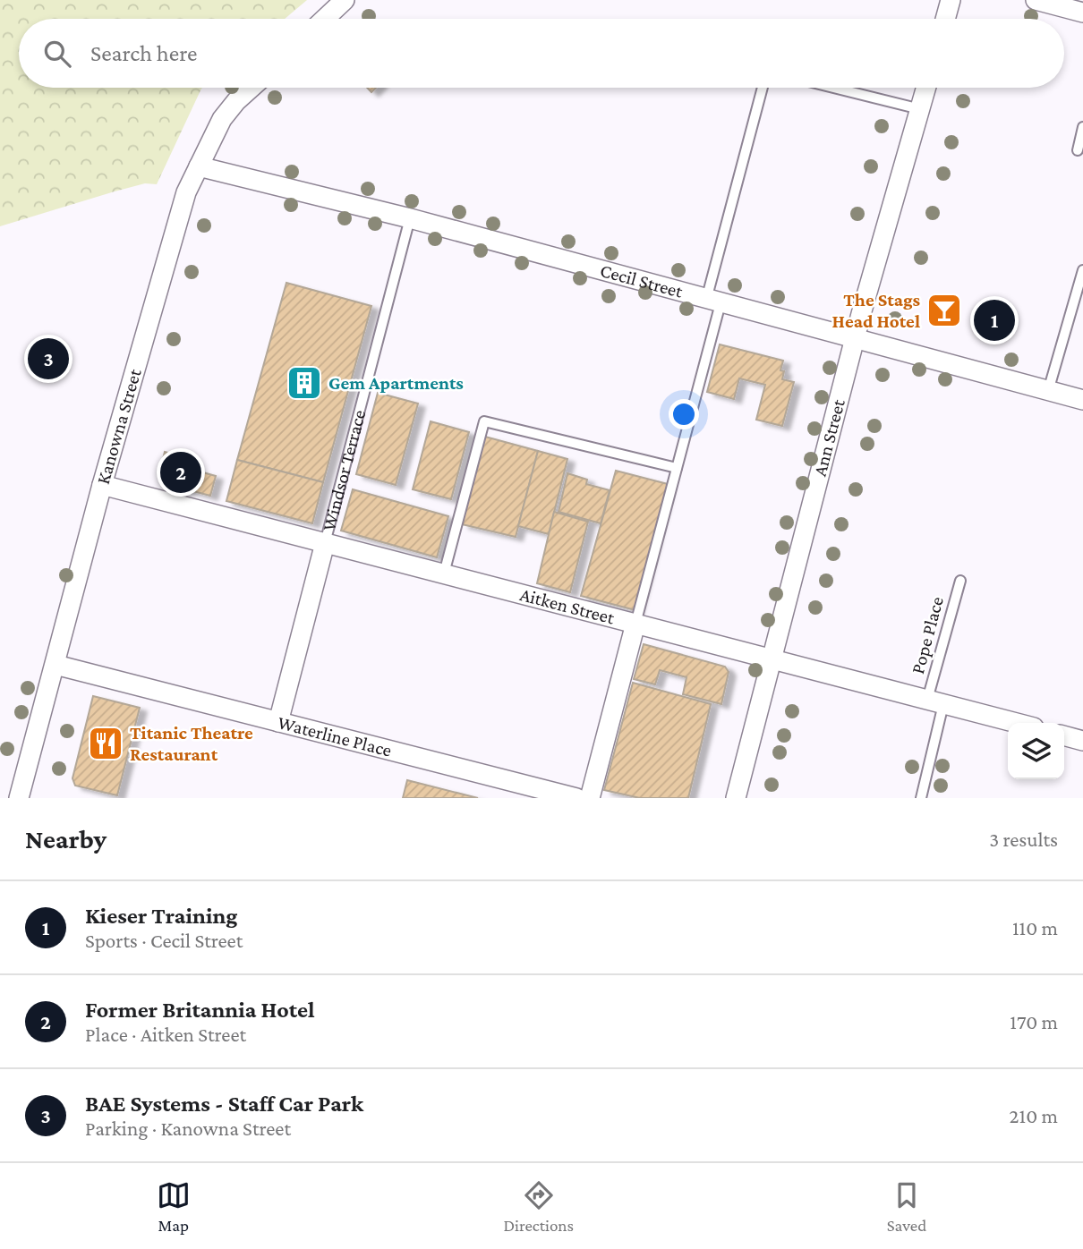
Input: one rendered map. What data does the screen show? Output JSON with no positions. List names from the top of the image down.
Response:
{
  "streets": {
    "street": [
      "Cecil Street",
      "Kanowna Street",
      "Ann Street",
      "Windsor Terrace",
      "Aitken Street",
      "Waterline Place"
    ],
    "lane": ["Pope Place"]
  },
  "crossings": [
    ["Cecil Street", "Kanowna Street"],
    ["Cecil Street", "Ann Street"],
    ["Cecil Street", "Windsor Terrace"],
    ["Kanowna Street", "Aitken Street"],
    ["Kanowna Street", "Waterline Place"],
    ["Ann Street", "Aitken Street"],
    ["Windsor Terrace", "Aitken Street"],
    ["Windsor Terrace", "Waterline Place"],
    ["Aitken Street", "Pope Place"]
  ],
  "places": {
    "bar": ["The Stags Head Hotel"],
    "building": ["Gem Apartments"],
    "restaurant": ["Titanic Theatre Restaurant"]
  },
  "page": {
    "search": "Search here",
    "pins": ["1", "3", "2"],
    "heading": ["Nearby", "3 results"],
    "list": [
      {
        "mark": "1",
        "name": "Kieser Training",
        "note": "Sports · Cecil Street",
        "value": "110 m"
      },
      {
        "mark": "2",
        "name": "Former Britannia Hotel",
        "note": "Place · Aitken Street",
        "value": "170 m"
      },
      {
        "mark": "3",
        "name": "BAE Systems - Staff Car Park",
        "note": "Parking · Kanowna Street",
        "value": "210 m"
      }
    ],
    "nav": ["Map", "Directions", "Saved"]
  }
}
